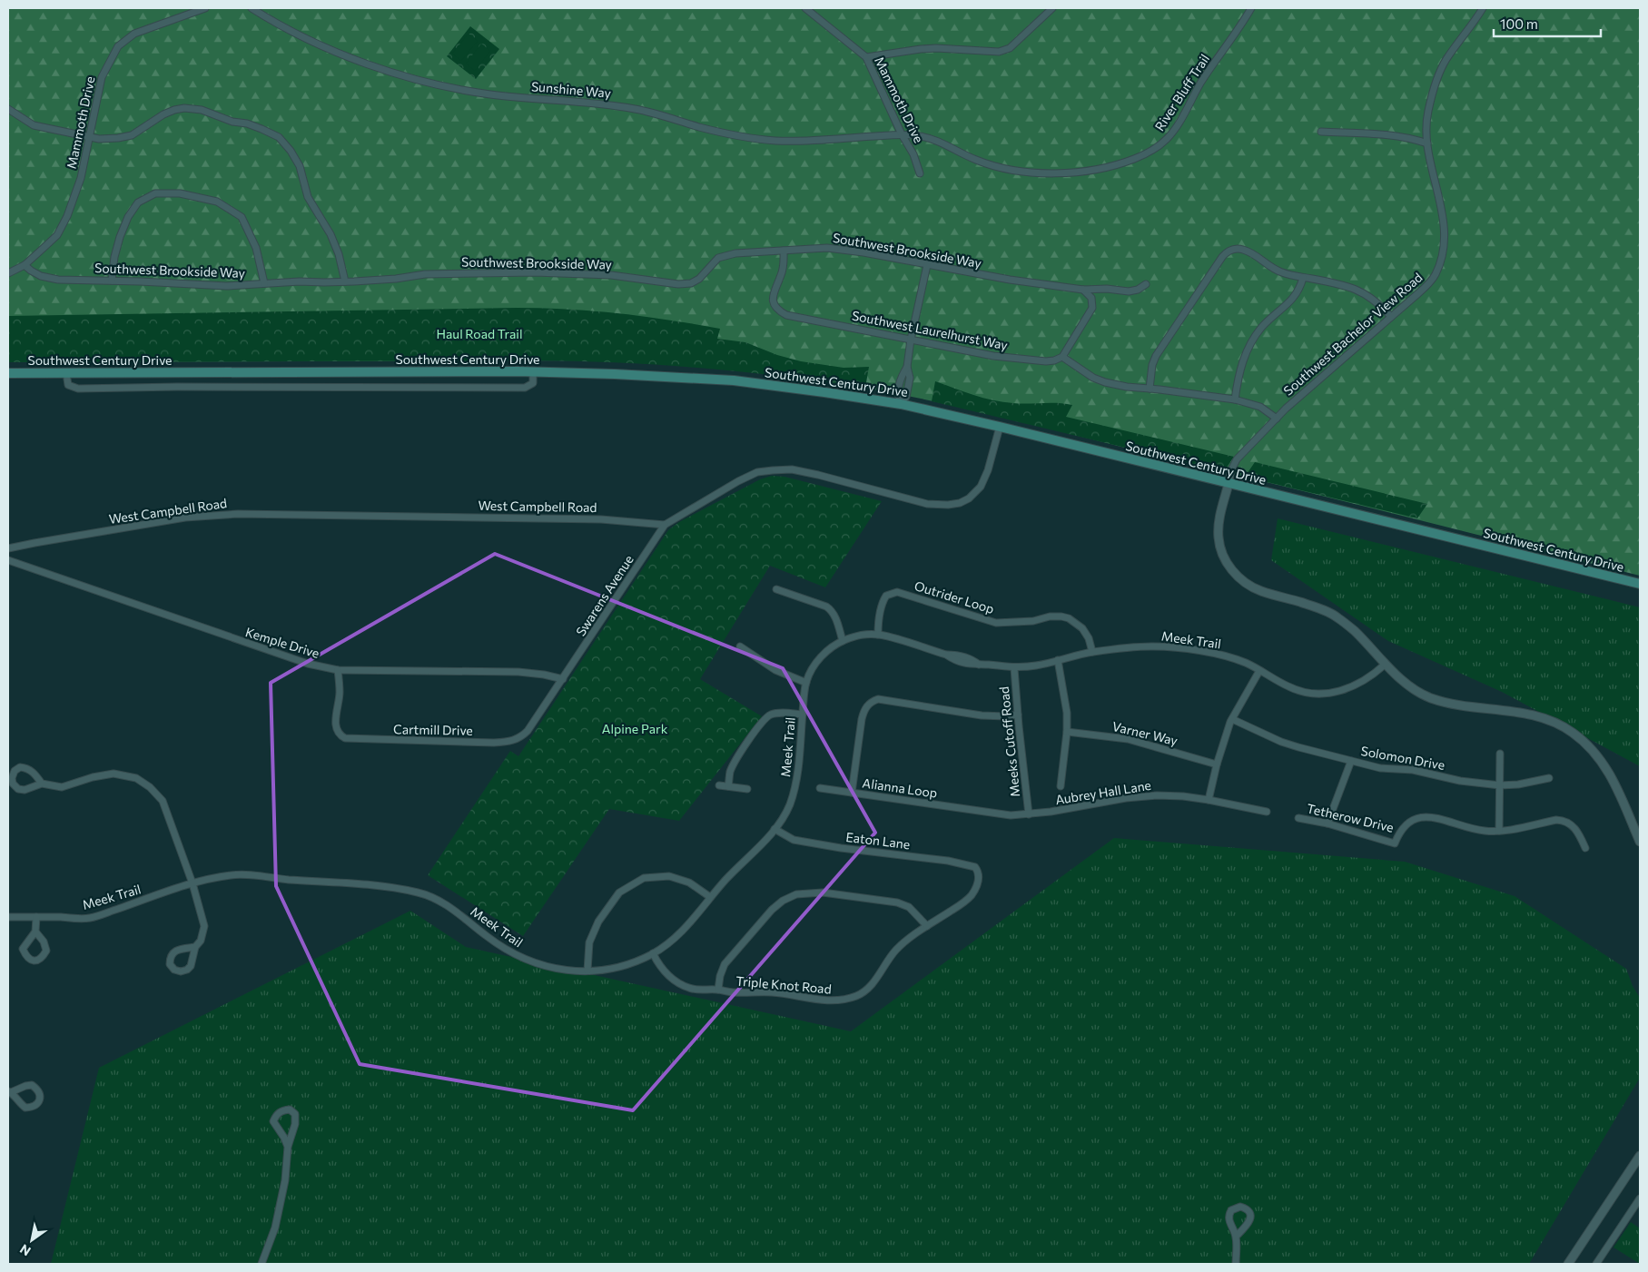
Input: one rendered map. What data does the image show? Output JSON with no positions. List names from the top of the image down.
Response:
{
  "streets": {
    "main road": ["Southwest Century Drive"],
    "street": [
      "Sunshine Way",
      "River Bluff Trail",
      "Mammoth Drive",
      "Southwest Brookside Way",
      "Southwest Laurelhurst Way",
      "Southwest Bachelor View Road",
      "West Campbell Road",
      "Swarens Avenue",
      "Outrider Loop",
      "Meek Trail",
      "Kemple Drive",
      "Cartmill Drive",
      "Varner Way",
      "Meeks Cutoff Road",
      "Solomon Drive",
      "Alianna Loop",
      "Aubrey Hall Lane",
      "Tetherow Drive",
      "Eaton Lane",
      "Triple Knot Road"
    ]
  },
  "crossings": [
    ["Sunshine Way", "River Bluff Trail"],
    ["Sunshine Way", "Mammoth Drive"],
    ["River Bluff Trail", "Mammoth Drive"],
    ["Mammoth Drive", "Southwest Brookside Way"],
    ["Southwest Brookside Way", "Southwest Laurelhurst Way"],
    ["Southwest Bachelor View Road", "Southwest Century Drive"],
    ["West Campbell Road", "Swarens Avenue"],
    ["Swarens Avenue", "Kemple Drive"],
    ["Swarens Avenue", "Cartmill Drive"],
    ["Outrider Loop", "Meek Trail"],
    ["Meek Trail", "Meeks Cutoff Road"],
    ["Meek Trail", "Eaton Lane"],
    ["Meek Trail", "Triple Knot Road"],
    ["Kemple Drive", "Cartmill Drive"],
    ["Meeks Cutoff Road", "Alianna Loop"],
    ["Alianna Loop", "Aubrey Hall Lane"],
    ["Eaton Lane", "Triple Knot Road"]
  ],
  "parks": ["Haul Road Trail", "Alpine Park"],
  "scale_bar": "100 m",
  "north": "bottom left"
}
